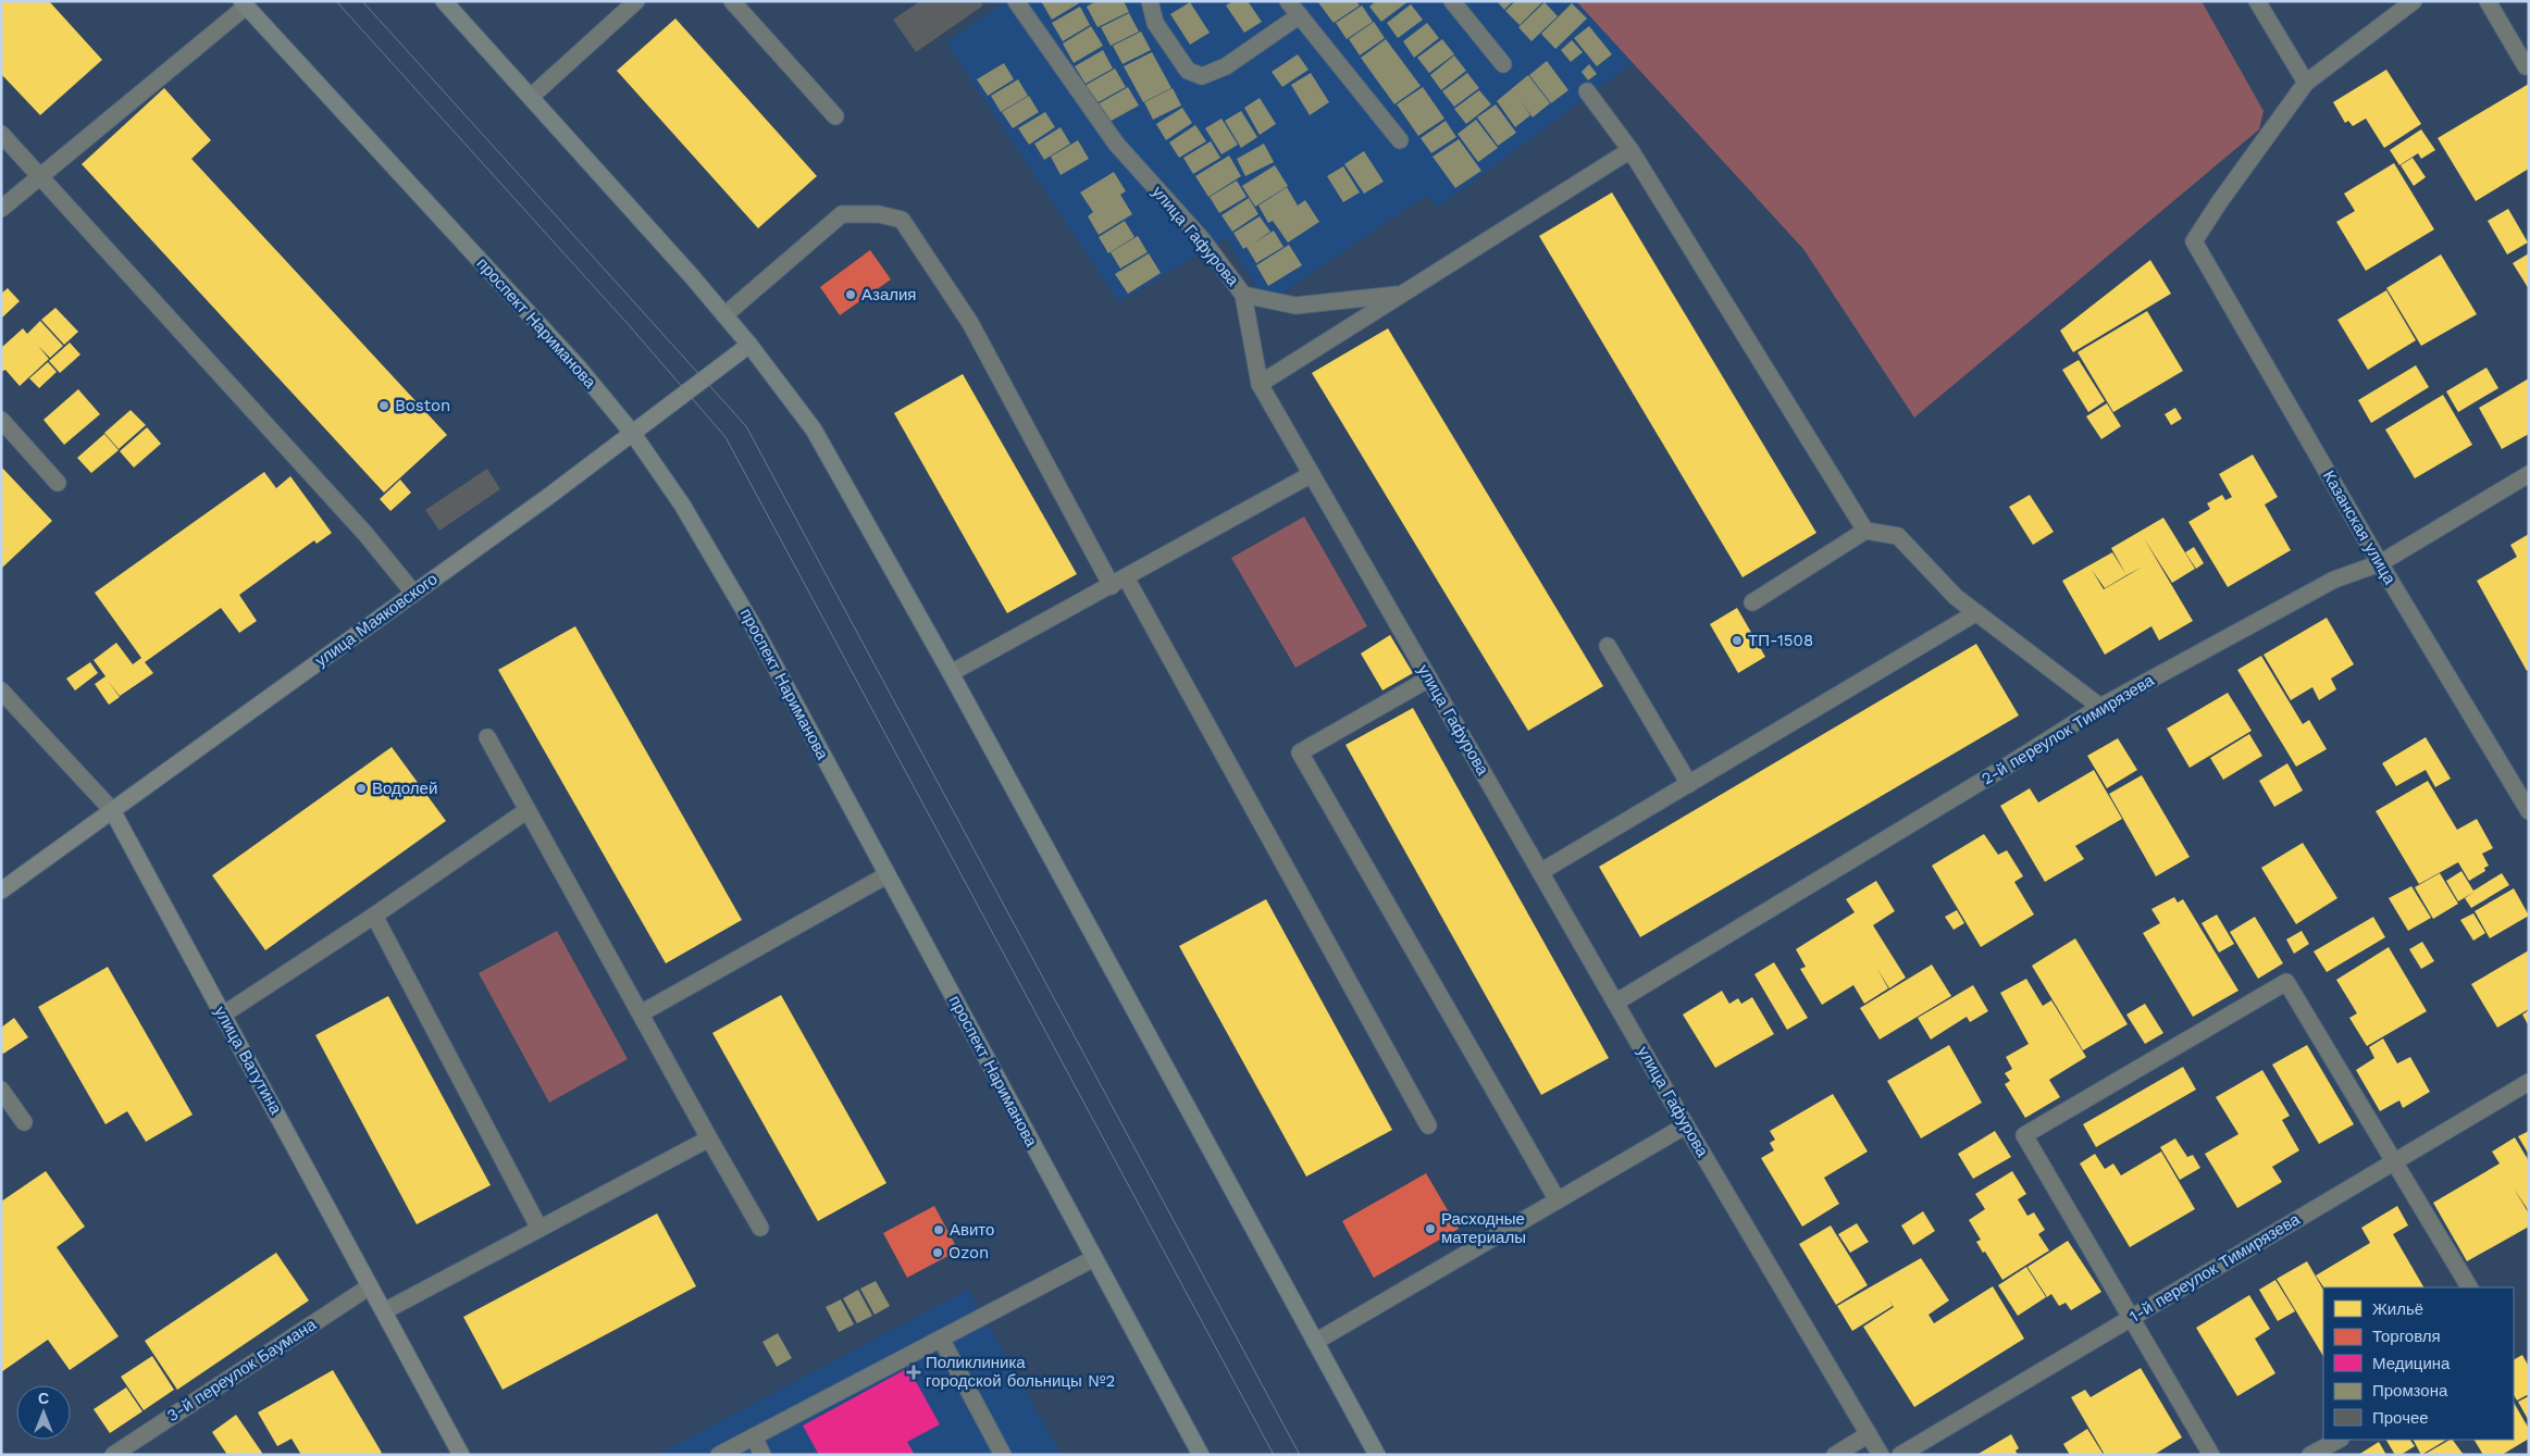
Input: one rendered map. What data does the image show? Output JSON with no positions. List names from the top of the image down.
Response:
{
  "streets": {
    "main road": ["проспект Нариманова"],
    "street": [
      "улица Гафурова",
      "Казанская улица",
      "улица Маяковского",
      "2-й переулок Тимирязева",
      "улица Ватутина",
      "1-й переулок Тимирязева",
      "3-й переулок Баумана"
    ]
  },
  "crossings": [
    ["улица Гафурова", "2-й переулок Тимирязева"],
    ["проспект Нариманова", "улица Маяковского"],
    ["Казанская улица", "2-й переулок Тимирязева"],
    ["улица Маяковского", "улица Ватутина"],
    ["улица Ватутина", "3-й переулок Баумана"]
  ],
  "places": {
    "other": [
      "Азалия",
      "Boston",
      "ТП-1508",
      "Водолей",
      "Расходные материалы",
      "Авито",
      "Ozon"
    ],
    "health": ["Поликлиника городской больницы №2"]
  },
  "legend": [
    "Жильё",
    "Торговля",
    "Медицина",
    "Промзона",
    "Прочее"
  ],
  "north": "top"
}
